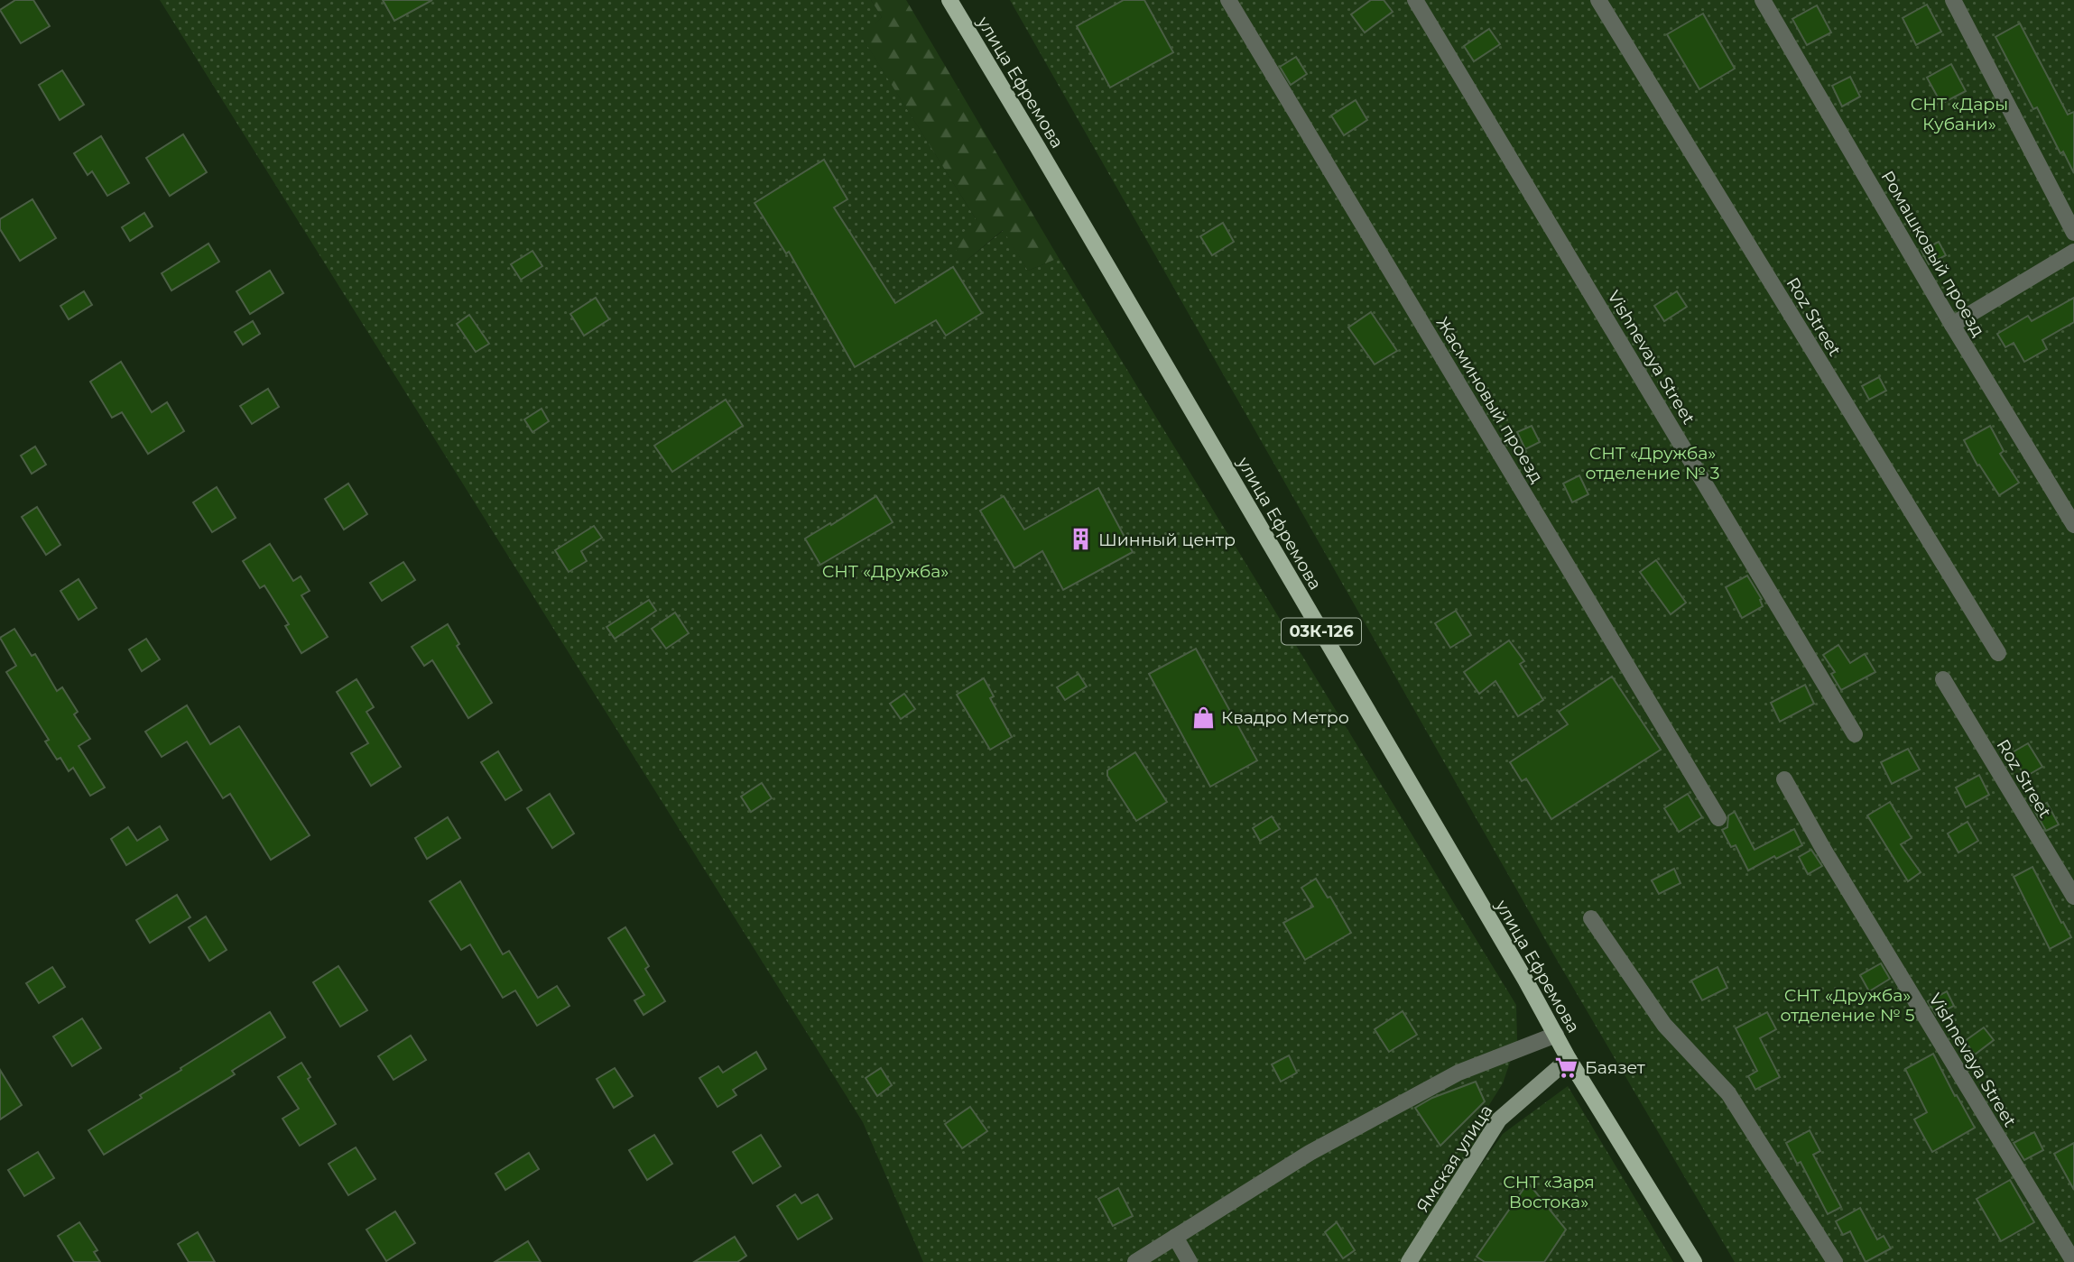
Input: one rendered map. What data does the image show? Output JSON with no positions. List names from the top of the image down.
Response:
{
  "streets": {
    "main road": ["улица Ефремова", "03К-126"],
    "street": [
      "Ромашковый проезд",
      "Roz Street",
      "Vishnevaya Street",
      "Жасминовый проезд",
      "Ямская улица"
    ]
  },
  "crossings": [
    ["улица Ефремова", "Ямская улица"]
  ],
  "parks": [
    "СНТ «Дары Кубани»",
    "СНТ «Дружба» отделение № 3",
    "СНТ «Дружба»",
    "СНТ «Дружба» отделение № 5",
    "СНТ «Заря Востока»"
  ],
  "places": {
    "building": ["Шинный центр"],
    "shop": ["Квадро Метро"],
    "supermarket": ["Баязет"]
  }
}
